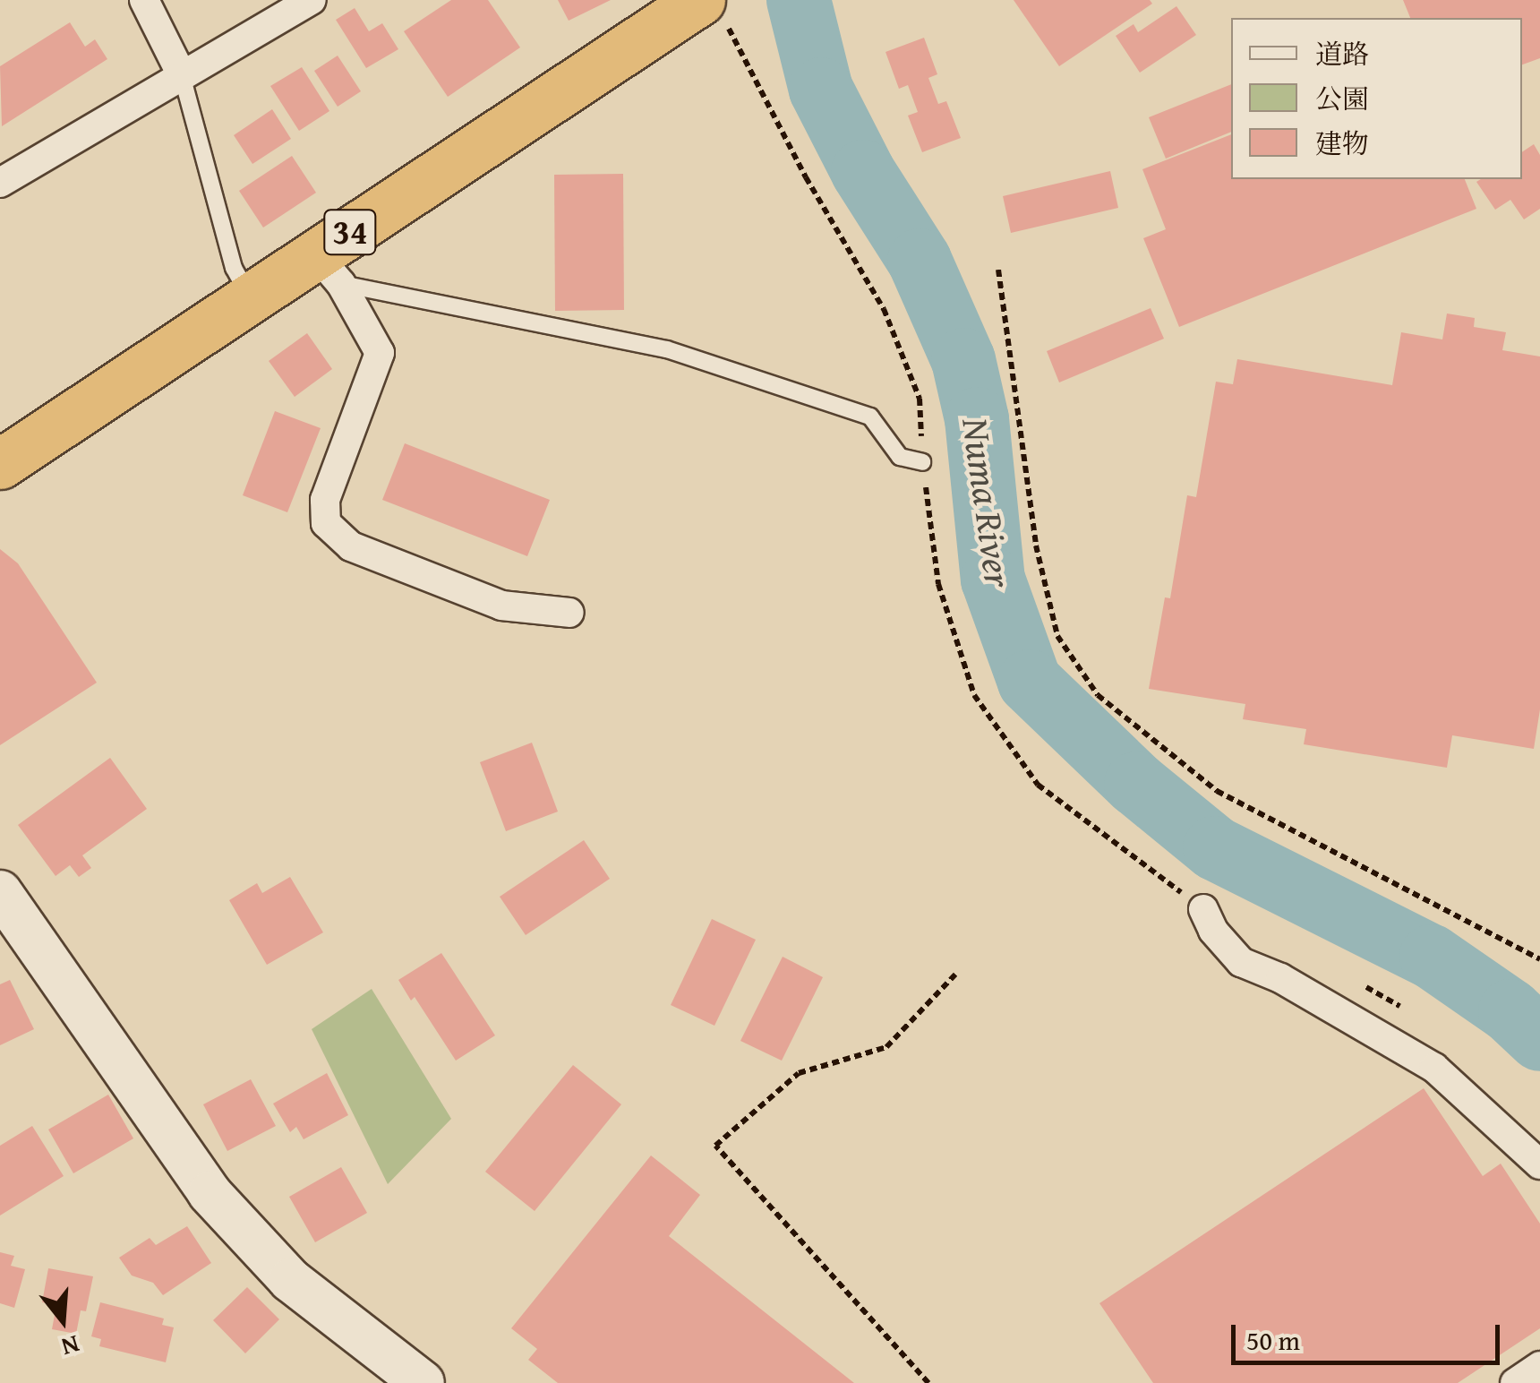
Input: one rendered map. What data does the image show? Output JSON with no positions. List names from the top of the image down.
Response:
{
  "streets": {
    "highway": ["34"]
  },
  "water": ["Numa River"],
  "legend": ["道路", "公園", "建物"],
  "scale_bar": "50 m",
  "north": "bottom"
}
